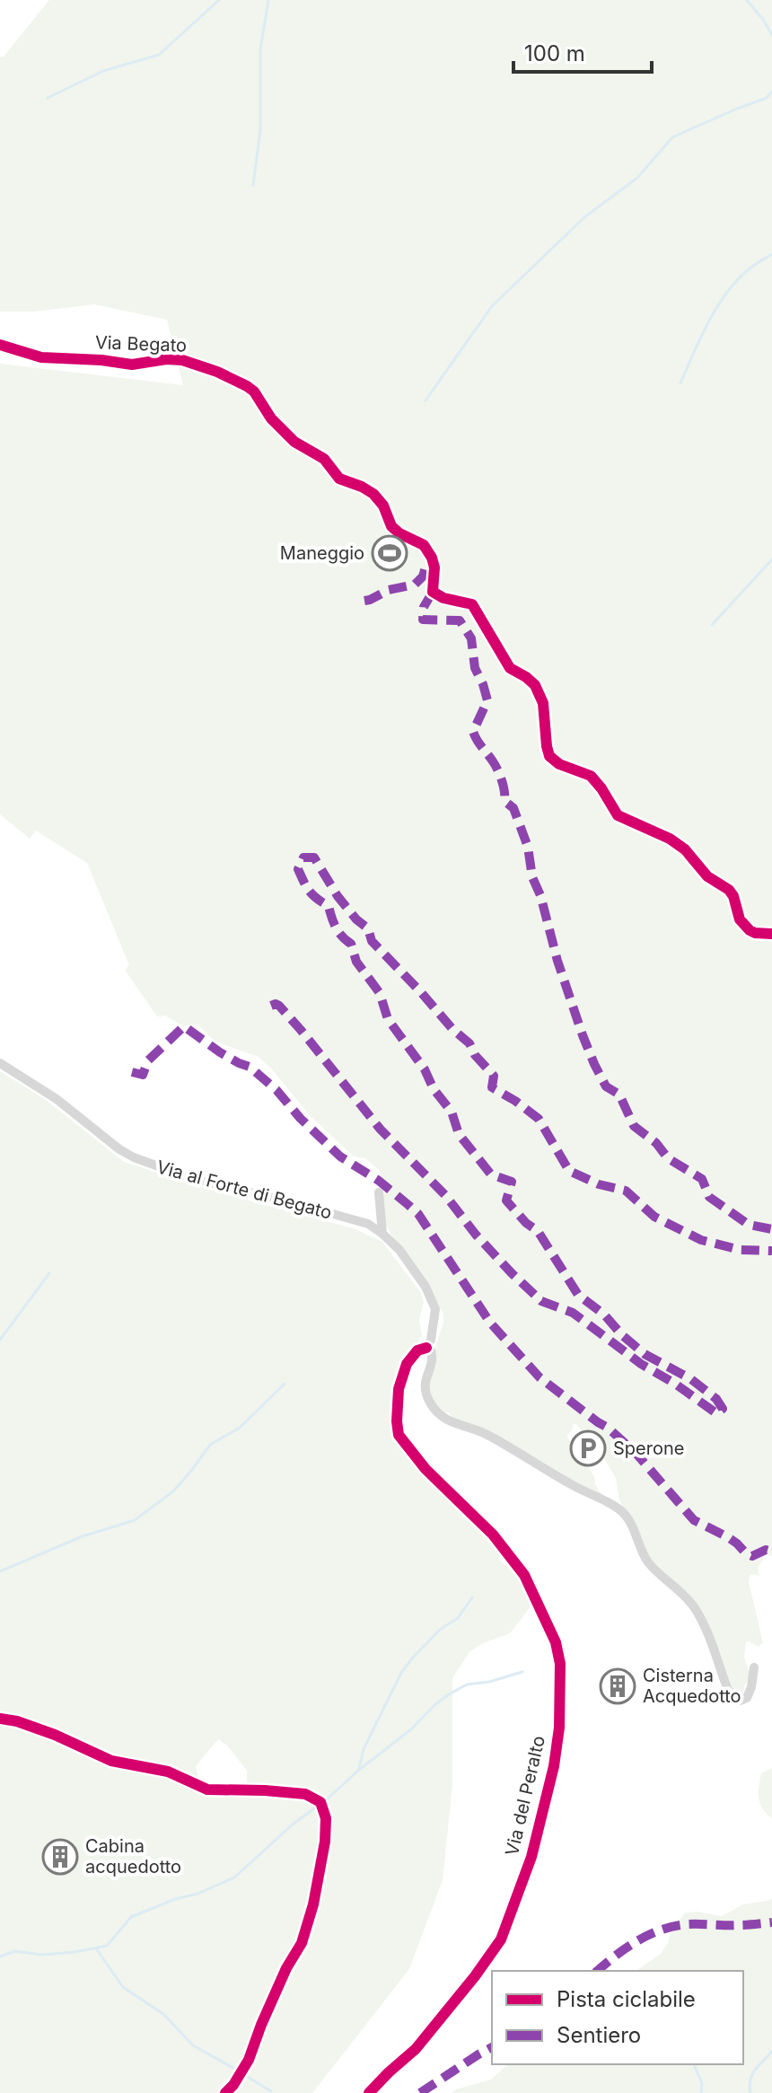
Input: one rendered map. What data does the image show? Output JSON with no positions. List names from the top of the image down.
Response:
{
  "streets": {
    "street": ["Via Begato", "Via al Forte di Begato", "Via del Peralto"]
  },
  "crossings": [
    ["Via al Forte di Begato", "Via del Peralto"]
  ],
  "places": {
    "sports": ["Maneggio"],
    "parking": ["Sperone"],
    "building": ["Cisterna Acquedotto", "Cabina acquedotto"]
  },
  "legend": ["Pista ciclabile", "Sentiero"],
  "scale_bar": "100 m"
}
